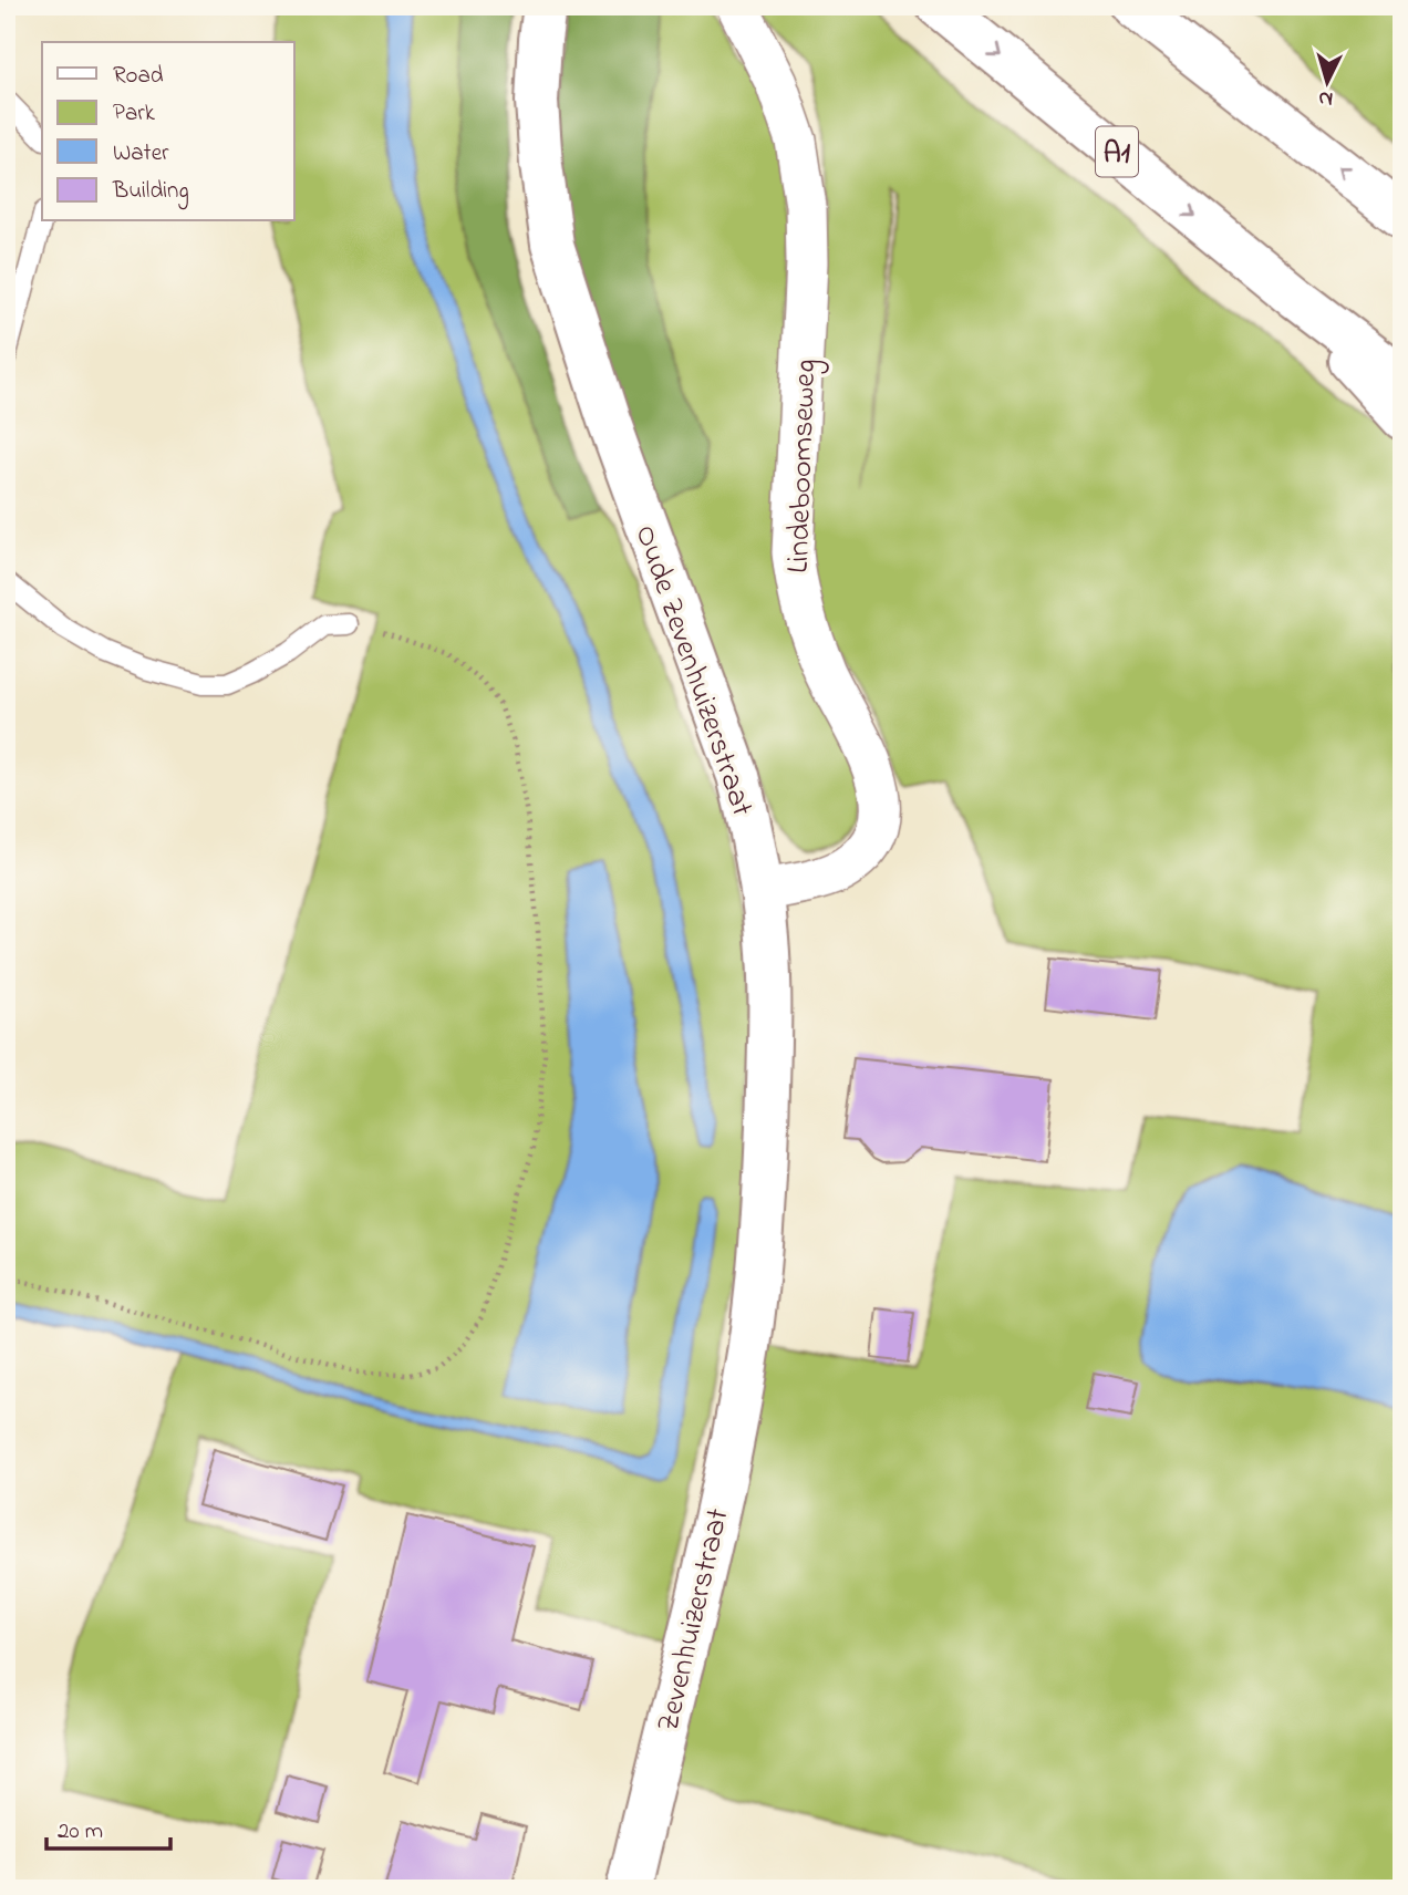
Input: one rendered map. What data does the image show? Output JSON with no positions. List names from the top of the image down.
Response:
{
  "streets": {
    "main road": ["A1", "Oude Zevenhuizerstraat", "Zevenhuizerstraat"],
    "street": ["Lindeboomseweg"]
  },
  "crossings": [
    ["Lindeboomseweg", "Oude Zevenhuizerstraat"],
    ["Oude Zevenhuizerstraat", "Zevenhuizerstraat"]
  ],
  "legend": [
    "Road",
    "Park",
    "Water",
    "Building"
  ],
  "scale_bar": "20 m",
  "north": "bottom"
}
